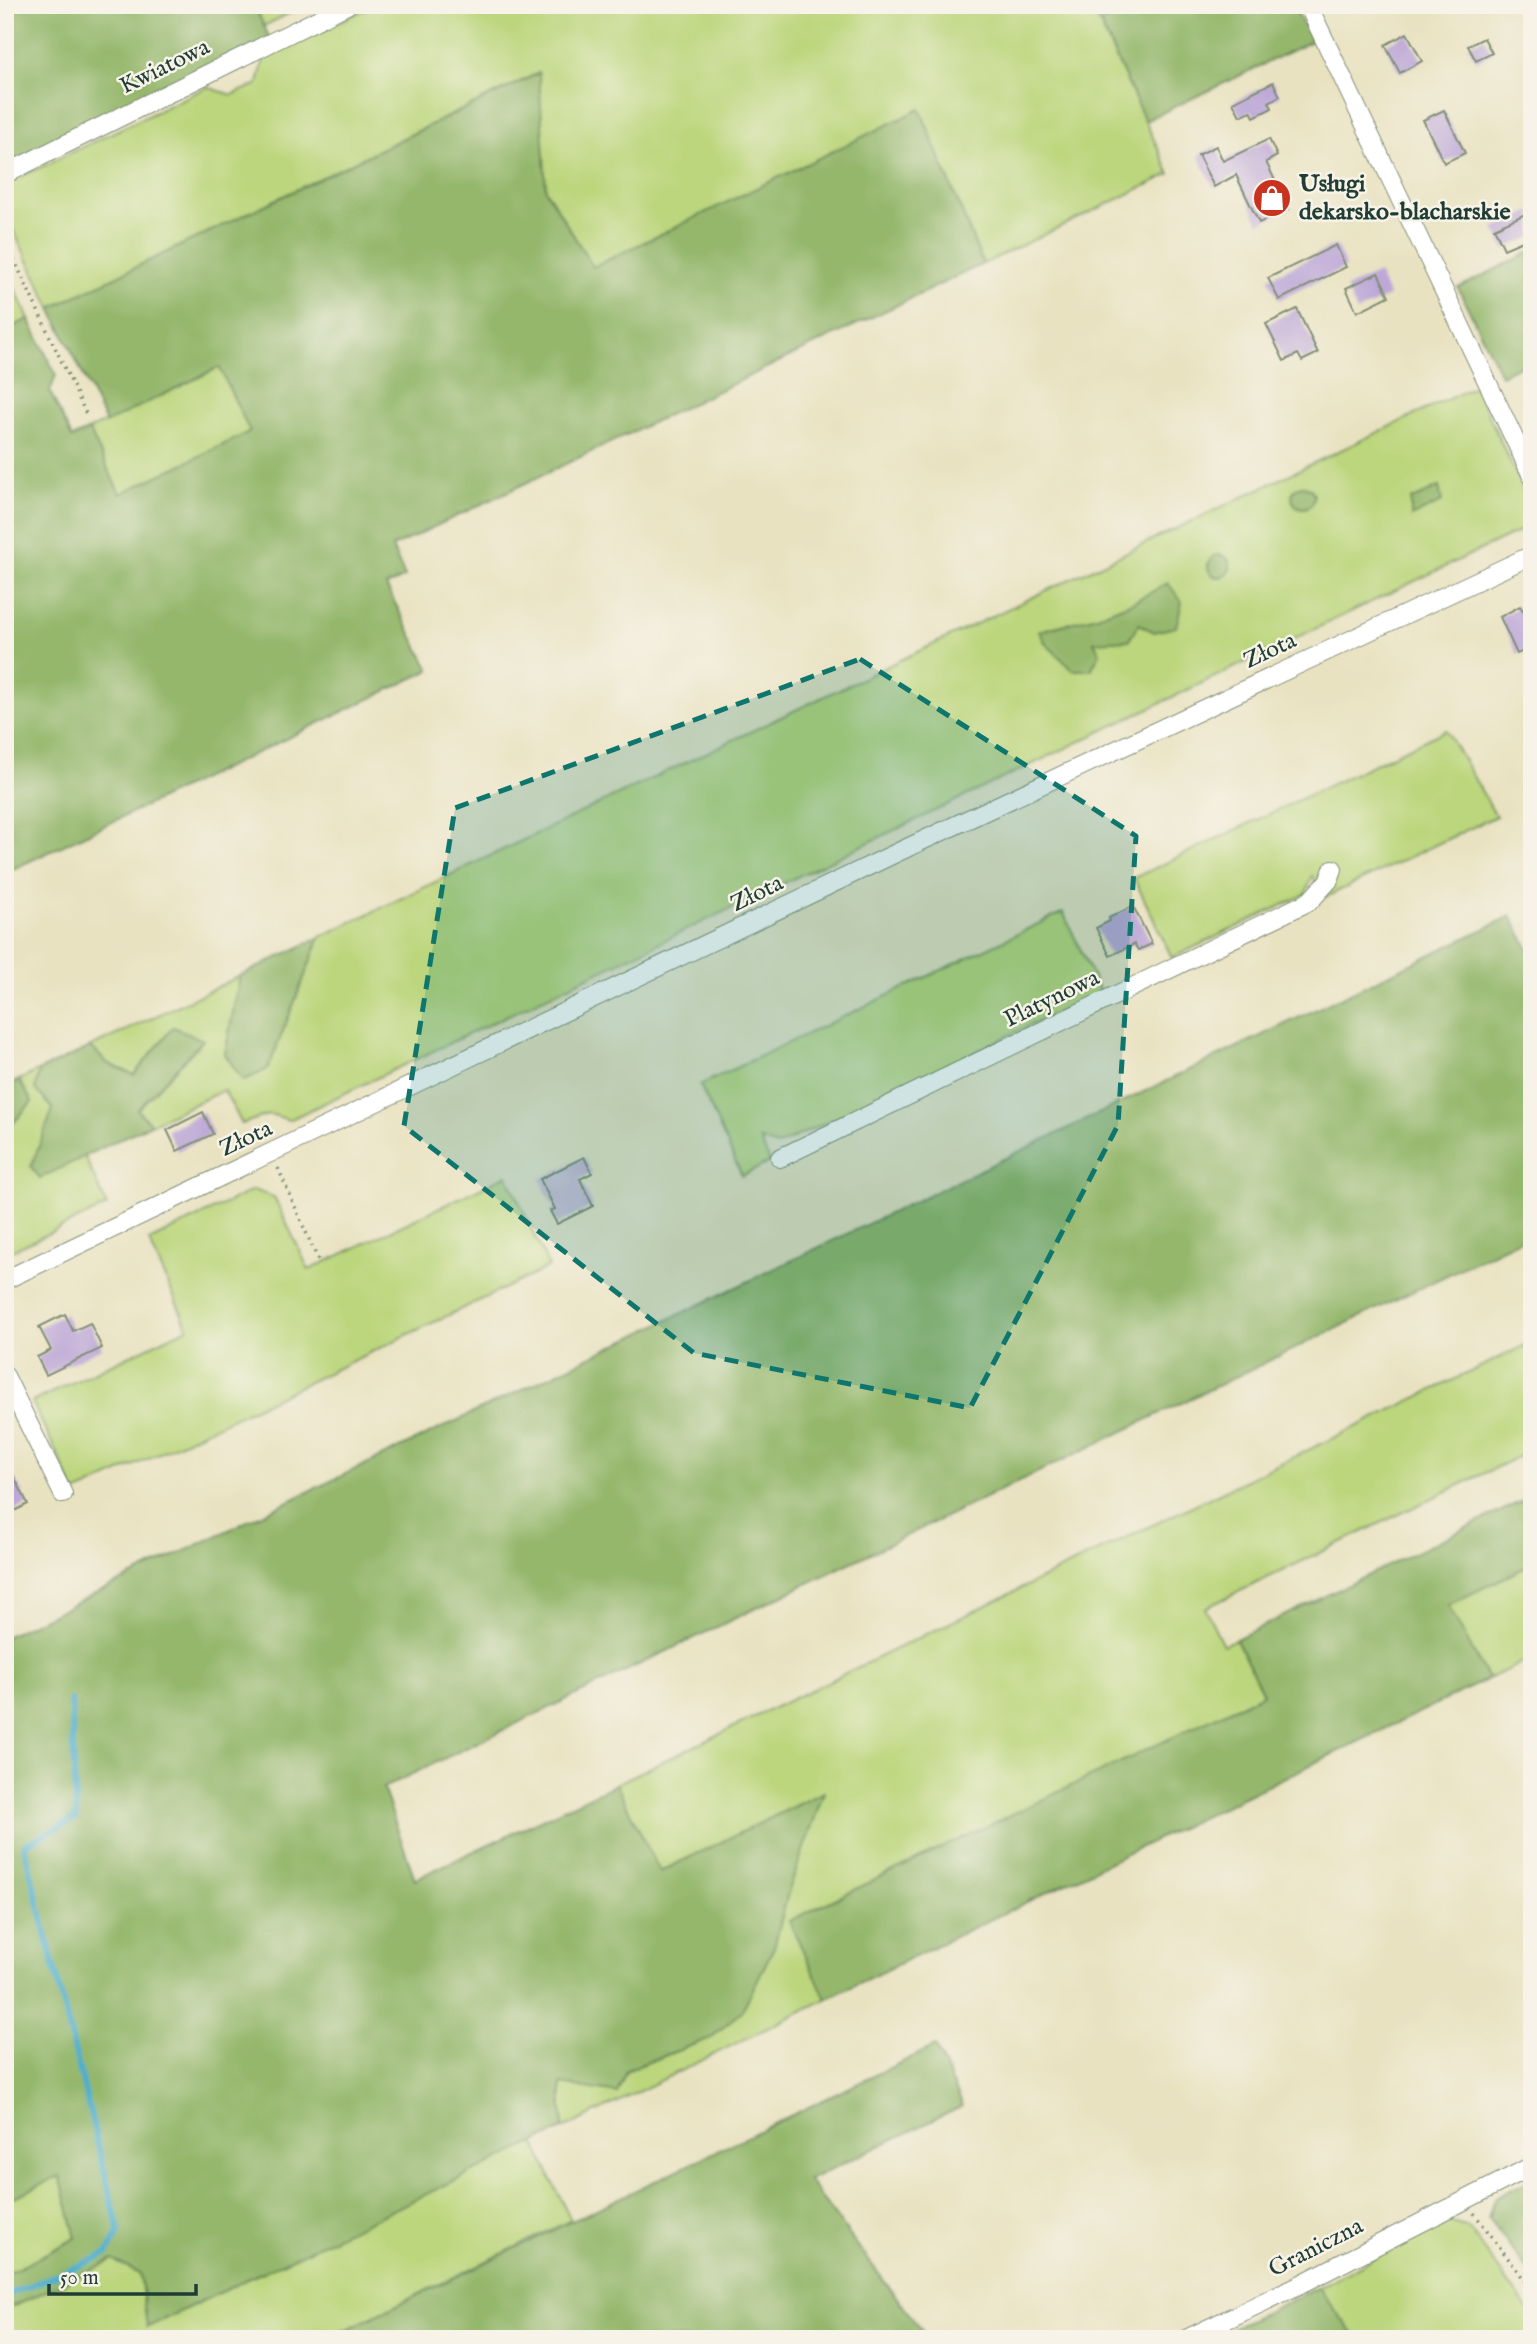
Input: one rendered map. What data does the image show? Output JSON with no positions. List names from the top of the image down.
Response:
{
  "streets": {
    "street": [
      "Kwiatowa",
      "Złota",
      "Platynowa",
      "Graniczna"
    ]
  },
  "places": {
    "shop": ["Usługi dekarsko-blacharskie"]
  },
  "scale_bar": "50 m"
}
